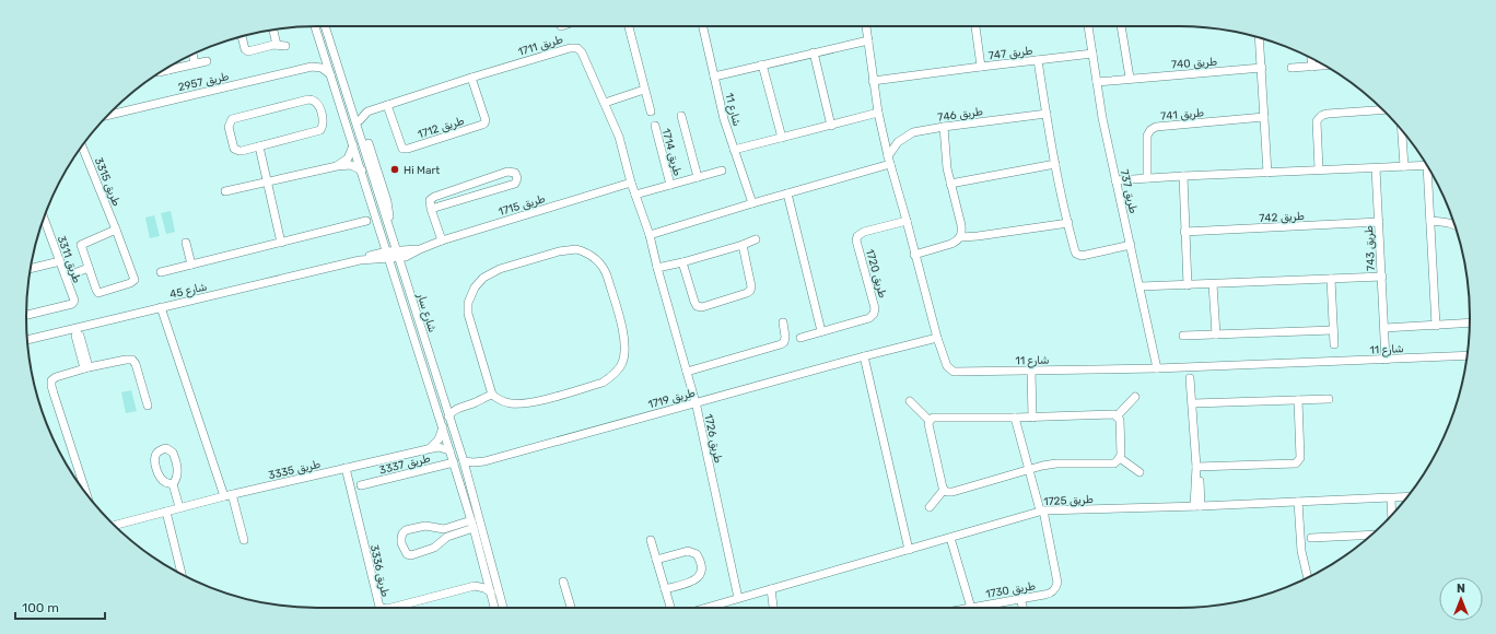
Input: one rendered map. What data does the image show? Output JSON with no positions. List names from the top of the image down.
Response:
{
  "streets": {
    "street": [
      "طريق 1711",
      "طريق 747",
      "طريق 740",
      "طريق 2957",
      "شارع 11",
      "طريق 746",
      "طريق 741",
      "طريق 1712",
      "طريق 1714",
      "طريق 3315",
      "طريق 737",
      "طريق 1715",
      "طريق 742",
      "طريق 743",
      "طريق 3311",
      "طريق 1720",
      "شارع 45",
      "شارع سار",
      "طريق 1719",
      "طريق 1726",
      "طريق 3337",
      "طريق 3335",
      "طريق 1725",
      "طريق 3336",
      "طريق 1730"
    ]
  },
  "crossings": [
    ["طريق 1711", "طريق 1712"],
    ["طريق 1711", "طريق 1715"],
    ["طريق 1711", "طريق 1726"],
    ["طريق 747", "طريق 737"],
    ["طريق 740", "طريق 737"],
    ["شارع 11", "طريق 746"],
    ["شارع 11", "طريق 737"],
    ["شارع 11", "طريق 743"],
    ["شارع 11", "طريق 1720"],
    ["شارع 11", "طريق 1719"],
    ["طريق 1715", "شارع 45"],
    ["طريق 1715", "شارع سار"],
    ["طريق 742", "طريق 743"],
    ["شارع 45", "شارع سار"],
    ["شارع سار", "طريق 1719"],
    ["شارع سار", "طريق 3337"],
    ["شارع سار", "طريق 3335"],
    ["طريق 1719", "طريق 1726"],
    ["طريق 1726", "طريق 1725"],
    ["طريق 3335", "طريق 3336"],
    ["طريق 1725", "طريق 1730"]
  ],
  "places": ["Hi Mart"],
  "scale_bar": "100 m",
  "north": "top"
}
